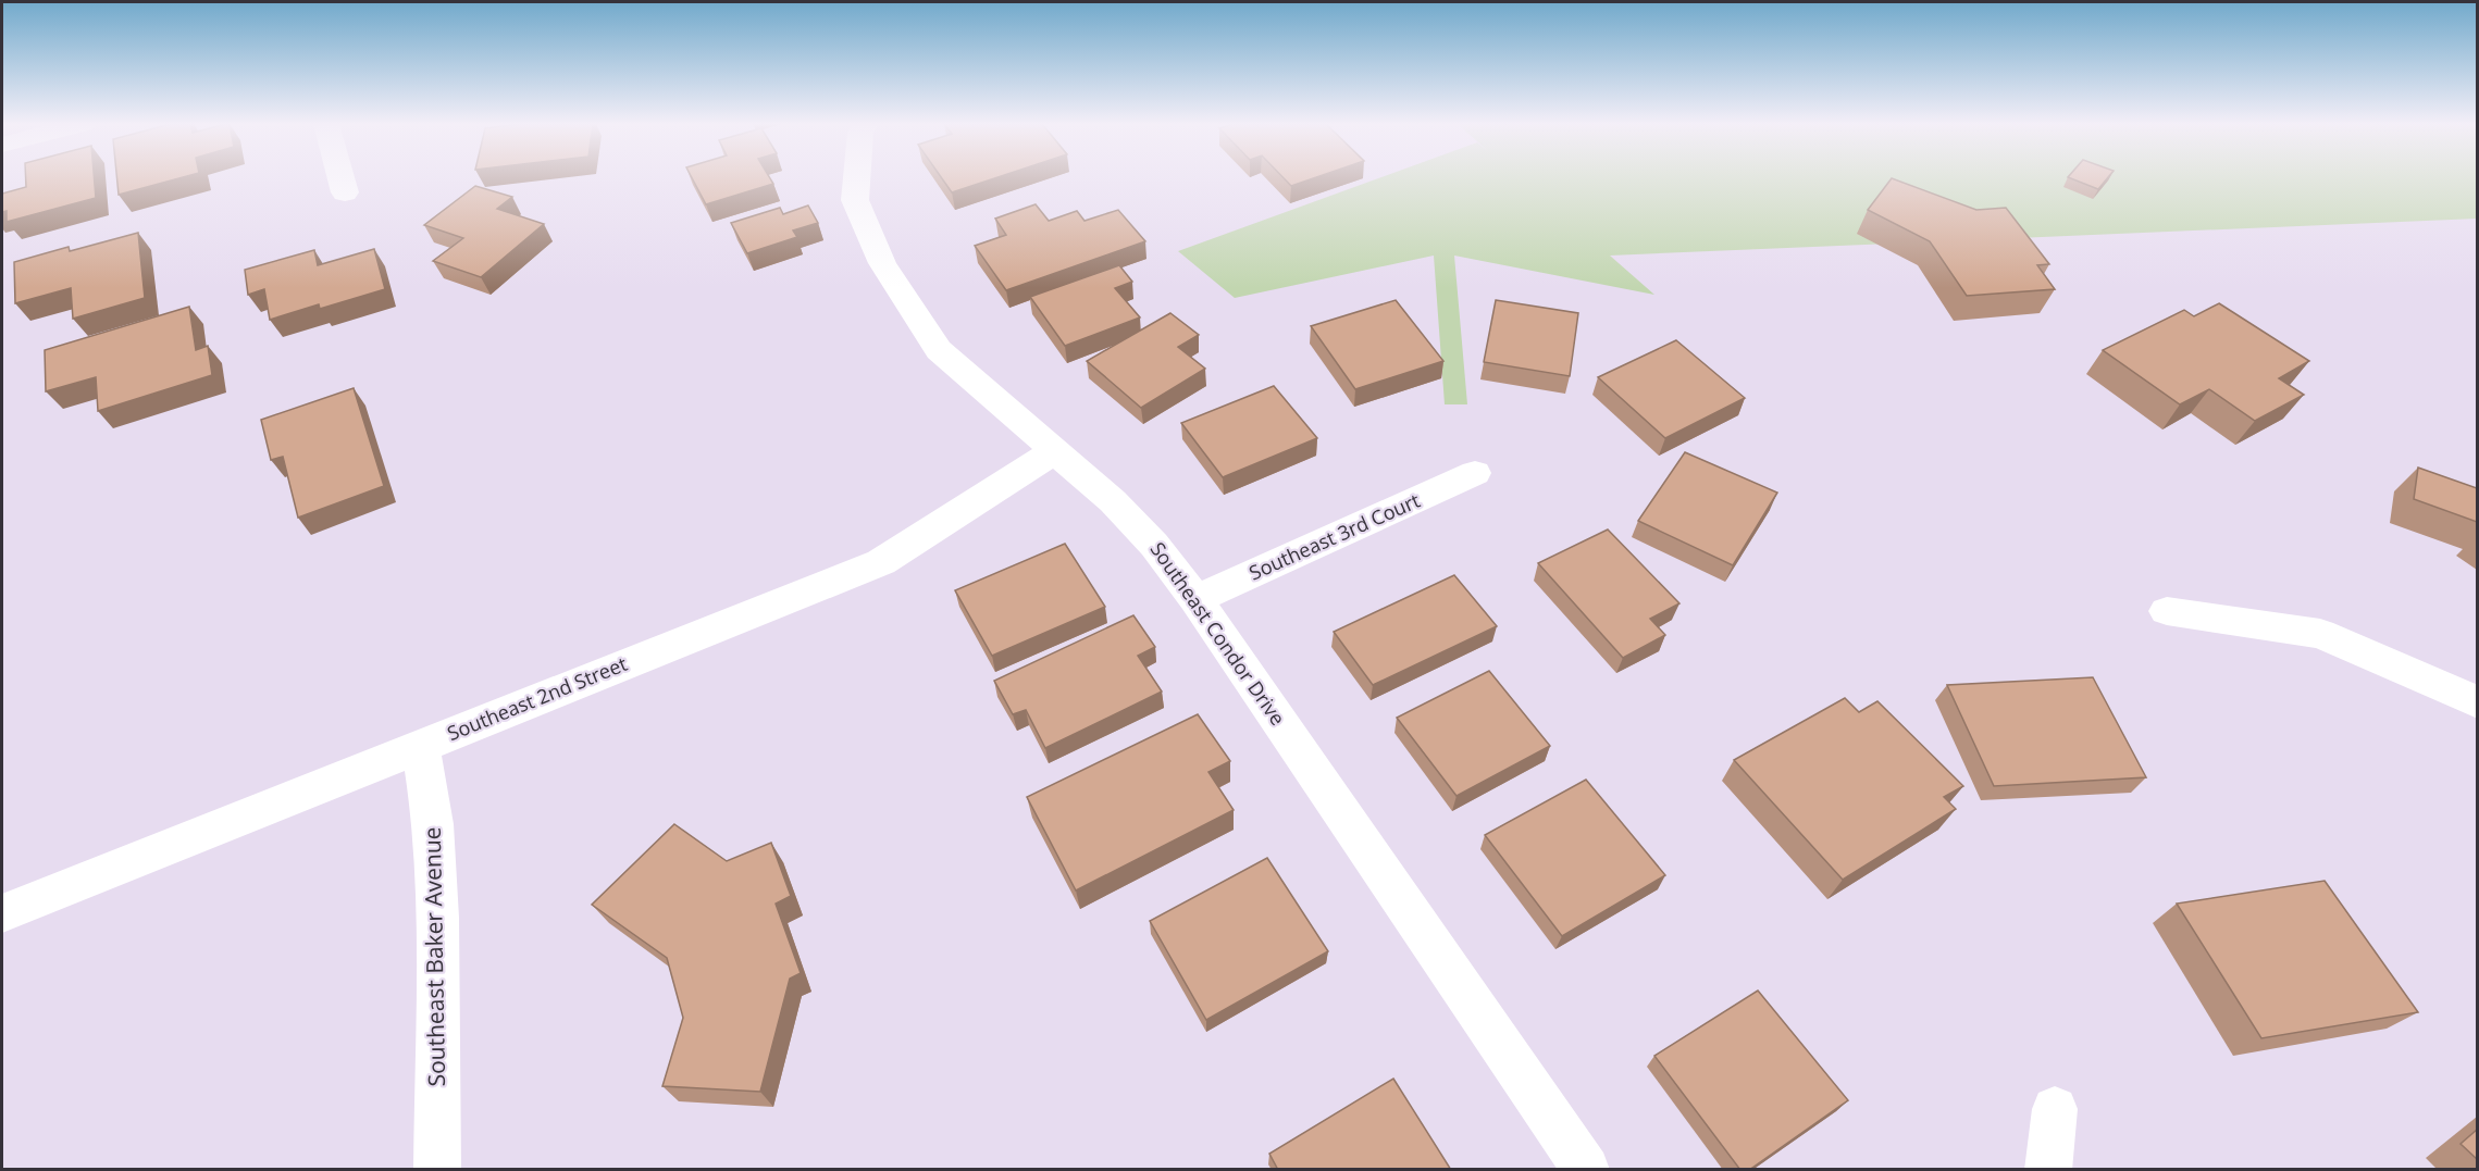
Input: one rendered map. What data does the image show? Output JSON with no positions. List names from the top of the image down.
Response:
{
  "streets": {
    "street": [
      "Southeast 3rd Court",
      "Southeast Condor Drive",
      "Southeast 2nd Street",
      "Southeast Baker Avenue"
    ]
  },
  "crossings": [
    ["Southeast 3rd Court", "Southeast Condor Drive"],
    ["Southeast Condor Drive", "Southeast 2nd Street"],
    ["Southeast 2nd Street", "Southeast Baker Avenue"]
  ]
}
